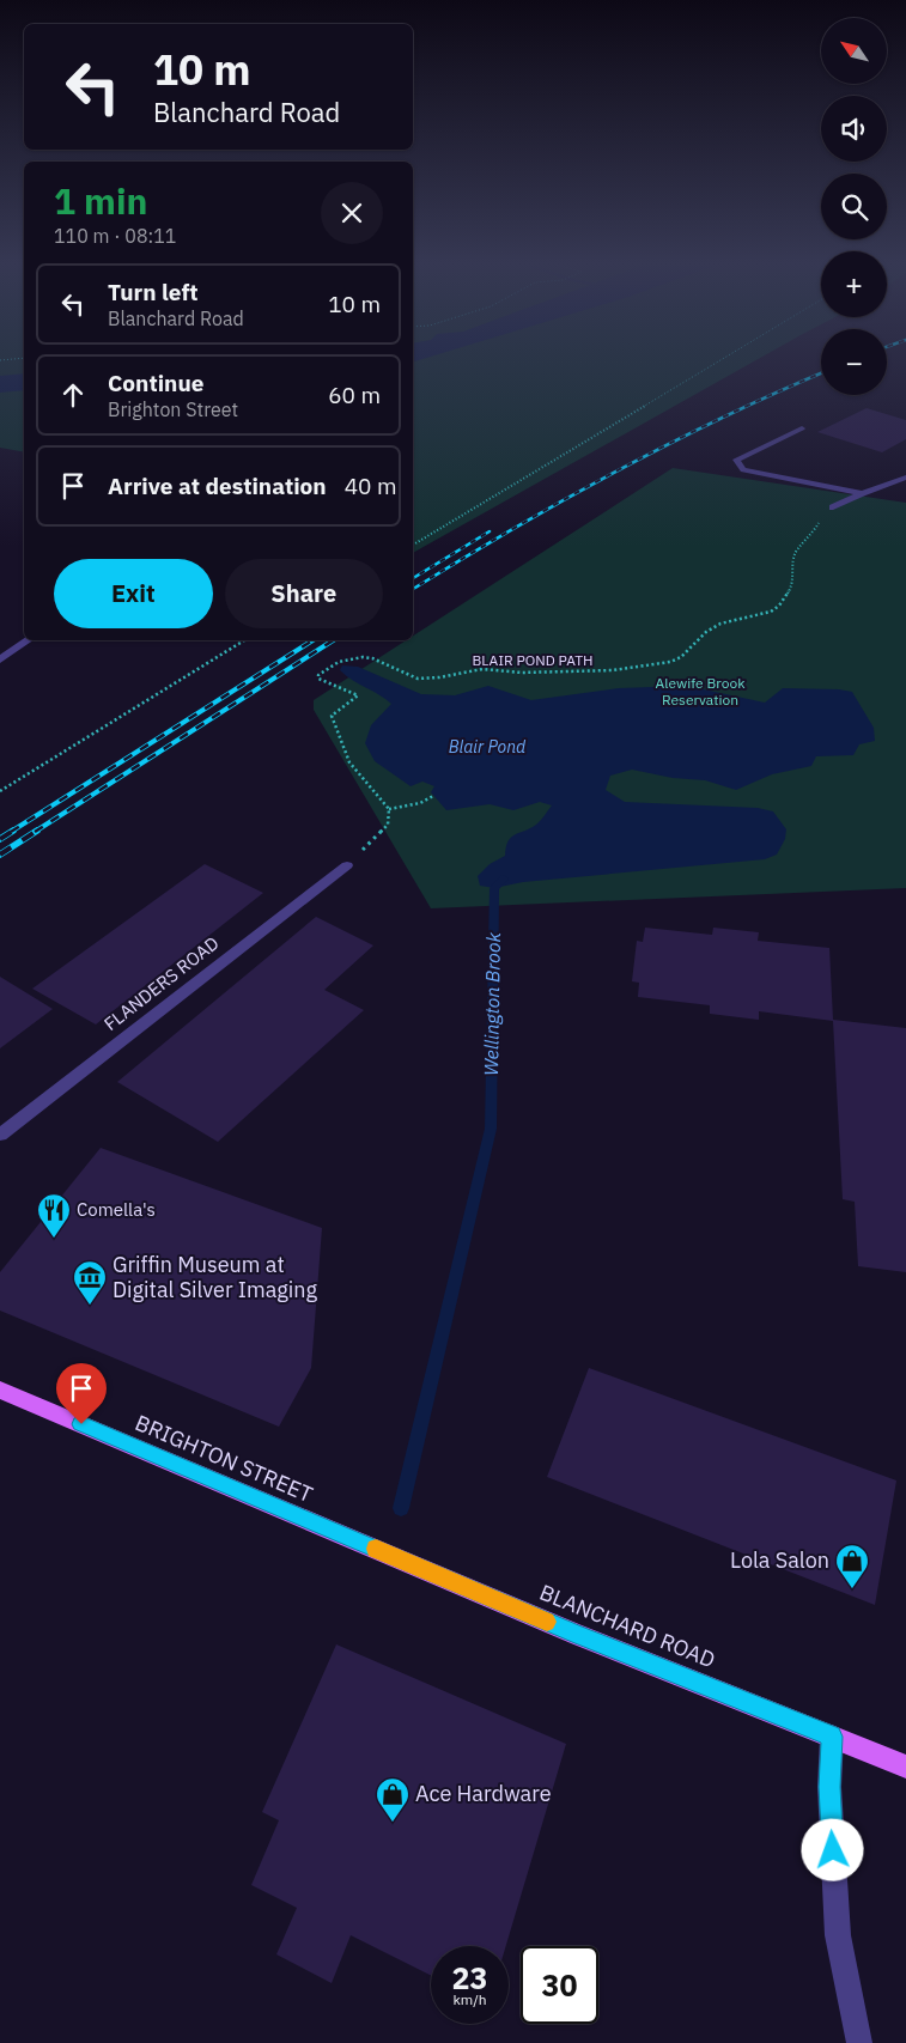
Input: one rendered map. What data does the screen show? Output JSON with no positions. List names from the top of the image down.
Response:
{
  "streets": {
    "main road": ["BRIGHTON STREET", "BLANCHARD ROAD"],
    "street": ["FLANDERS ROAD"],
    "path": ["BLAIR POND PATH"]
  },
  "crossings": [
    ["BRIGHTON STREET", "BLANCHARD ROAD"]
  ],
  "water": ["Blair Pond", "Wellington Brook"],
  "parks": ["Alewife Brook Reservation"],
  "places": {
    "restaurant": ["Comella's"],
    "museum": ["Griffin Museum at Digital Silver Imaging"],
    "shop": ["Lola Salon", "Ace Hardware"]
  },
  "north": "top left",
  "page": {
    "map_buttons": ["+", "−"],
    "turn": ["10 m", "Blanchard Road"],
    "heading": ["1 min", "110 m · 08:11"],
    "list": [
      {
        "name": "Turn left",
        "note": "Blanchard Road",
        "value": "10 m"
      },
      {
        "name": "Continue",
        "note": "Brighton Street",
        "value": "60 m"
      },
      {
        "name": "Arrive at destination",
        "value": "40 m"
      }
    ],
    "buttons": ["Exit", "Share"],
    "speed": "23 km/h",
    "limit": "30"
  }
}
